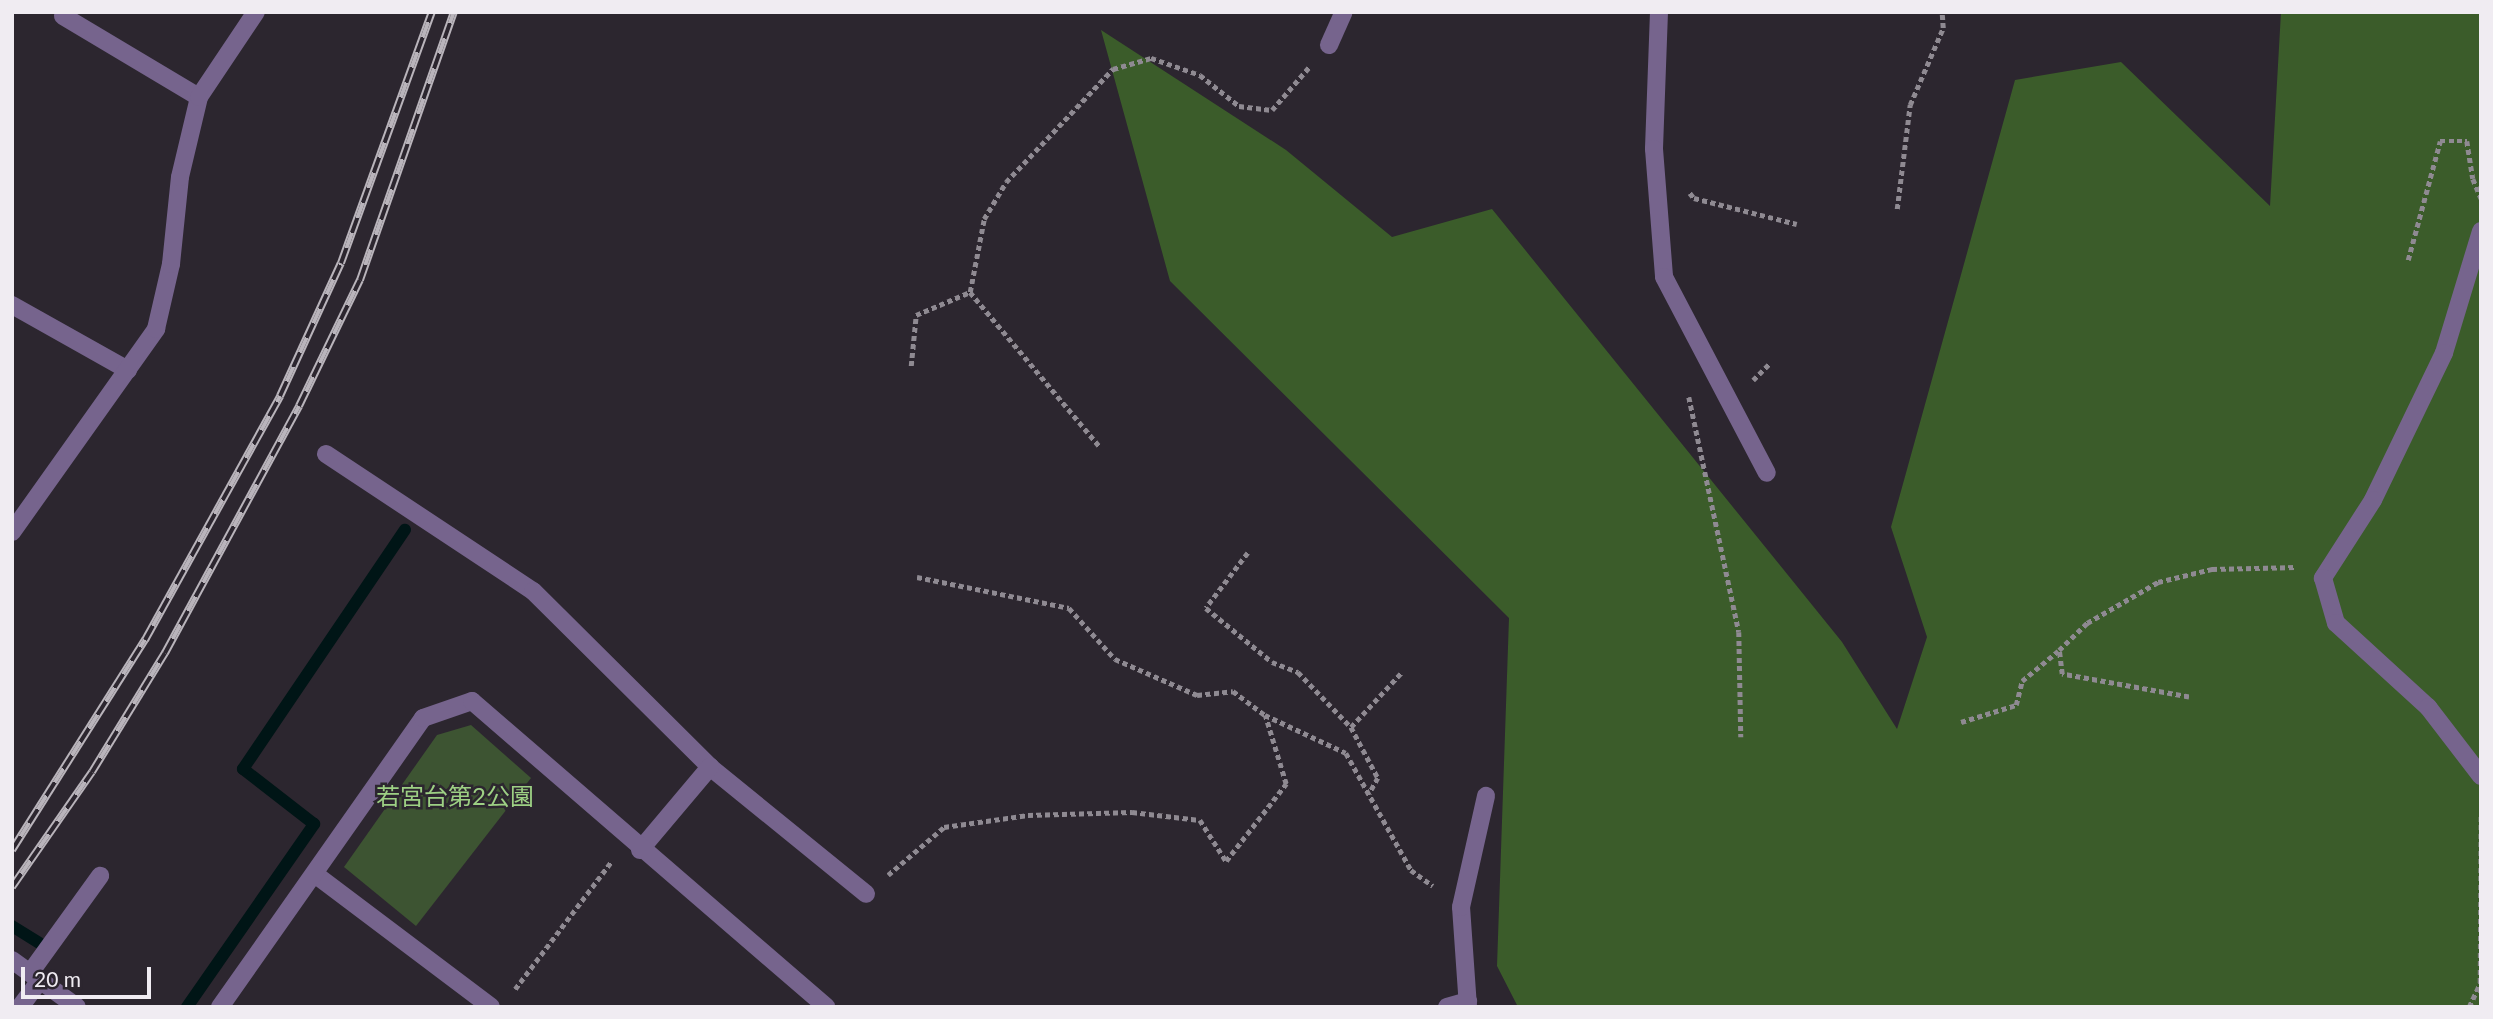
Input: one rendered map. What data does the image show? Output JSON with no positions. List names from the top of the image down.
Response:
{
  "parks": ["若宮台第2公園"],
  "scale_bar": "20 m"
}
